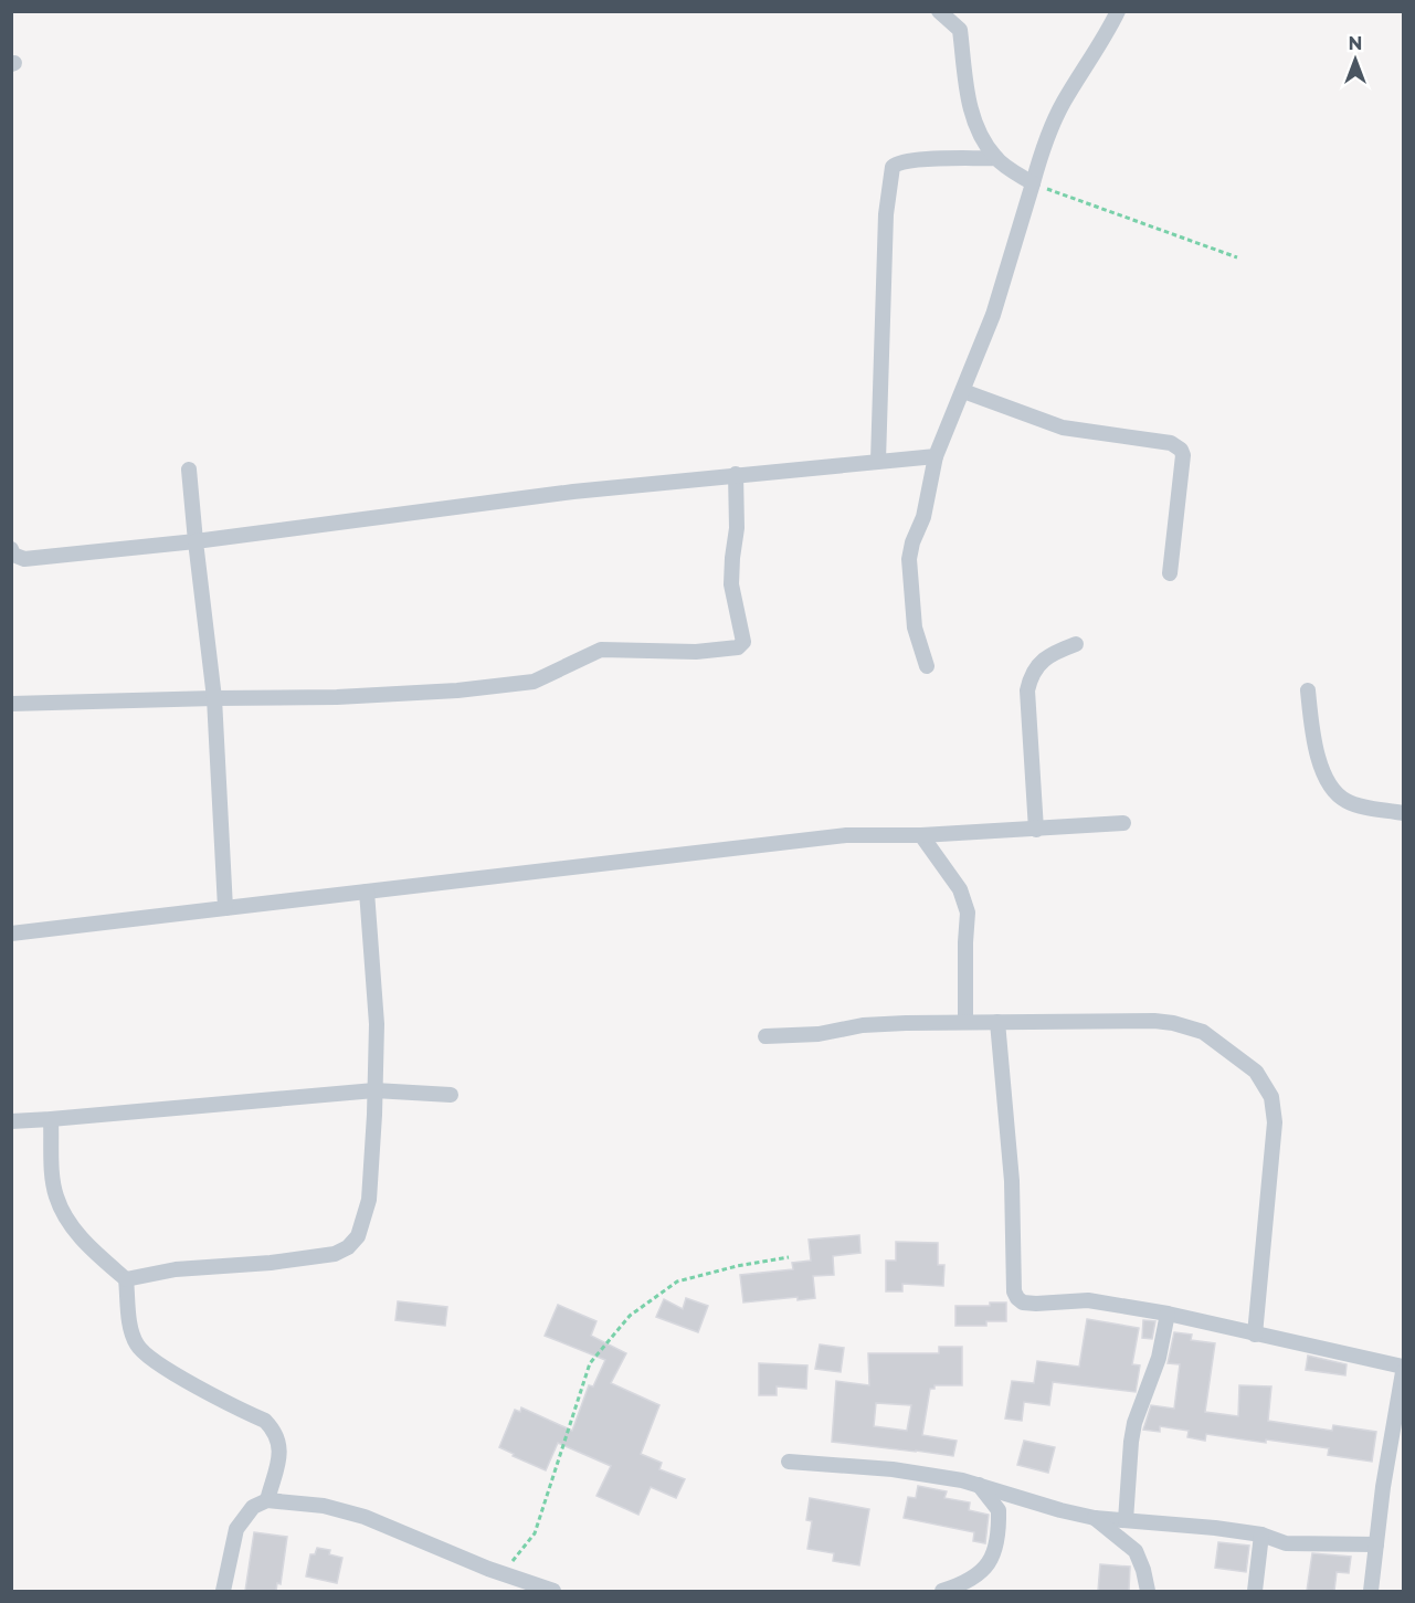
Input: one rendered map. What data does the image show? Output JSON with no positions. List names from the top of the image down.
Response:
{
  "north": "top"
}
